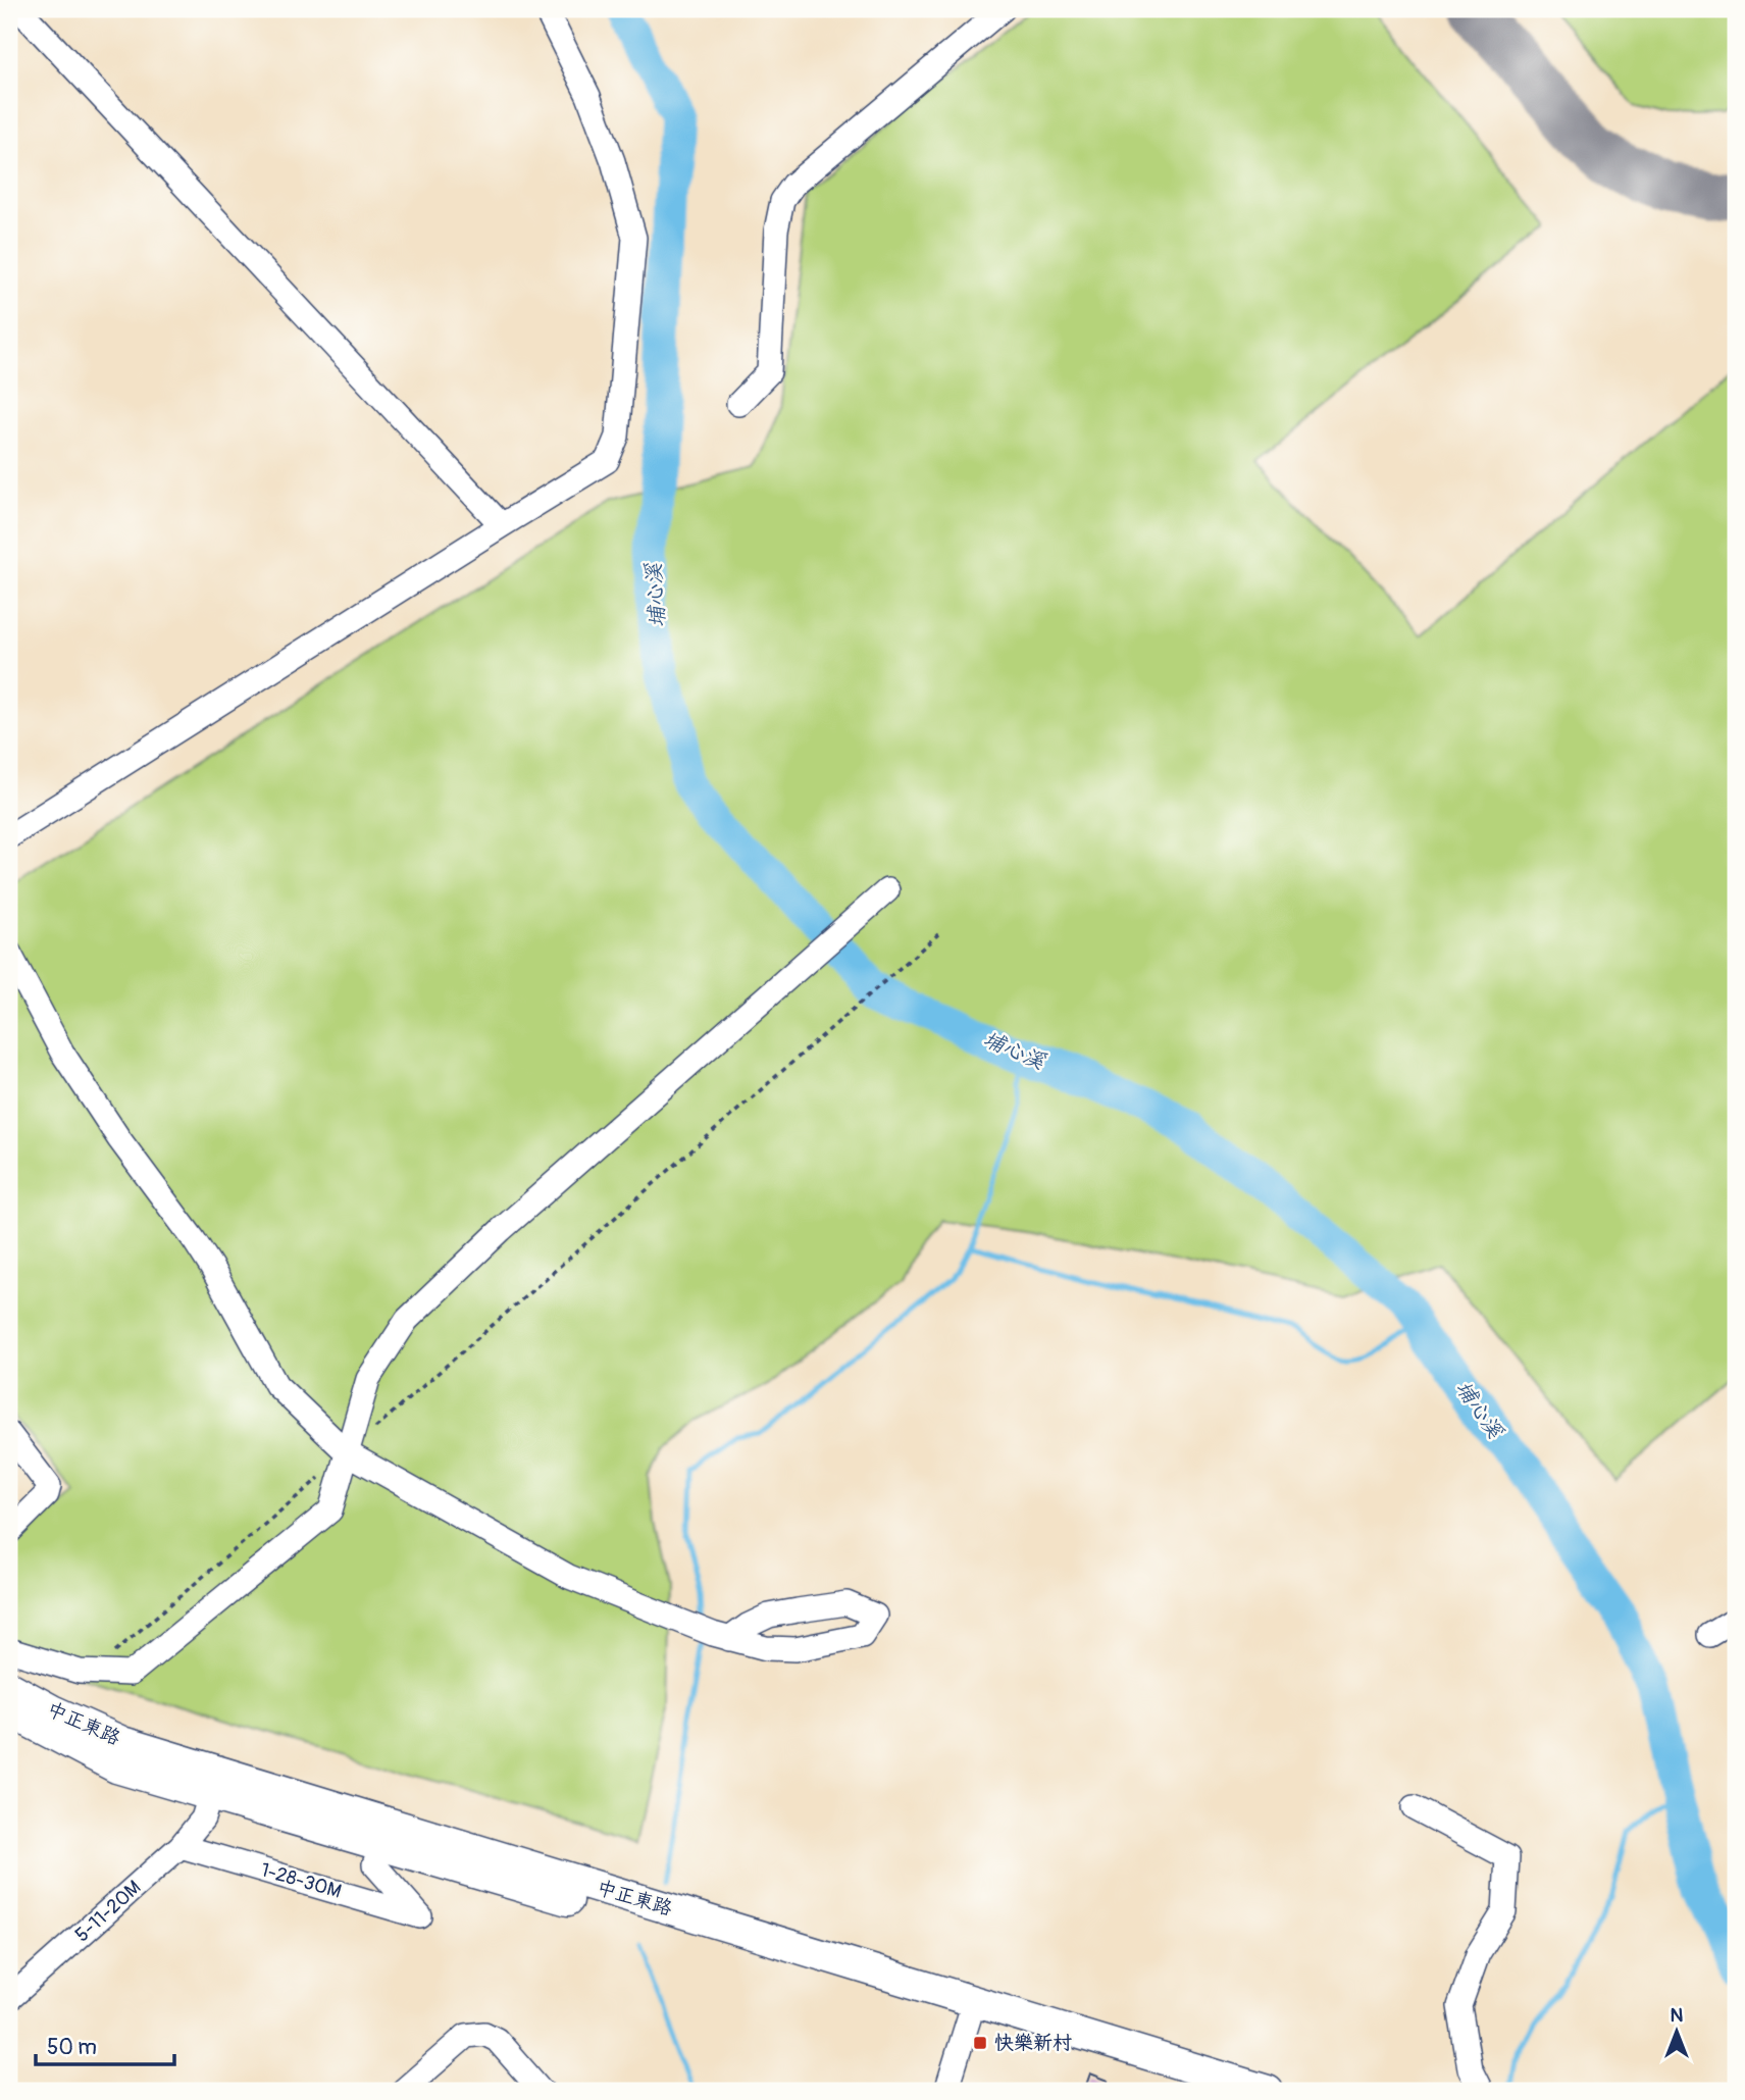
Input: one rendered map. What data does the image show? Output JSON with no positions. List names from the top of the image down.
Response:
{
  "streets": {
    "main road": ["中正東路"],
    "street": ["1-28-30M", "5-11-20M"]
  },
  "crossings": [
    ["中正東路", "1-28-30M"],
    ["中正東路", "5-11-20M"],
    ["1-28-30M", "5-11-20M"]
  ],
  "water": ["埔心溪"],
  "places": {
    "transit": ["快樂新村"]
  },
  "scale_bar": "50 m",
  "north": "top"
}
